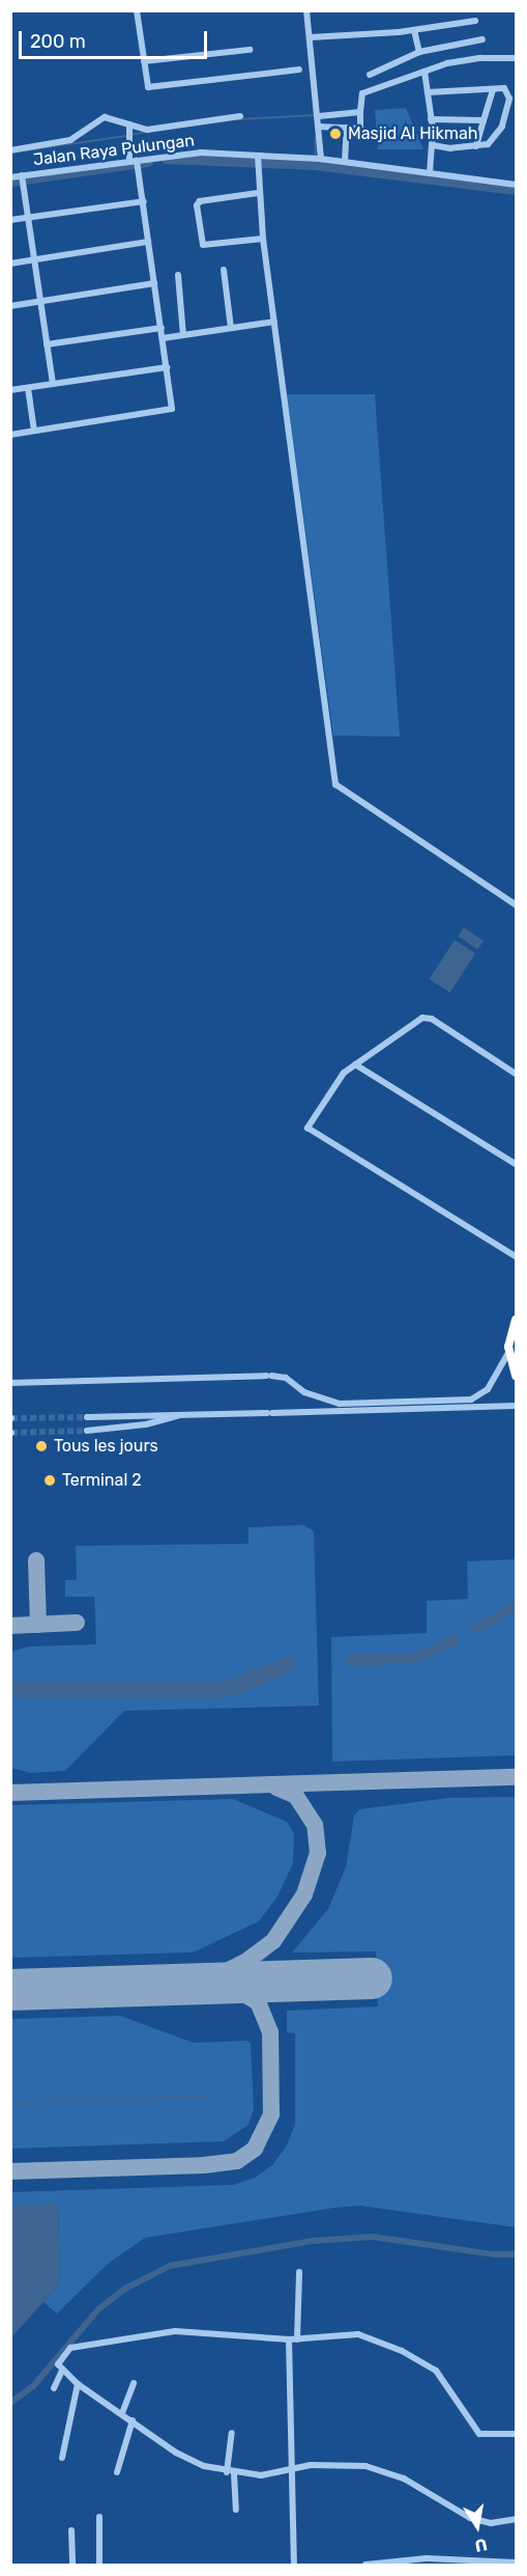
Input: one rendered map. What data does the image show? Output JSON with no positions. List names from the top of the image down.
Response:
{
  "streets": {
    "street": ["Jalan Raya Pulungan"]
  },
  "places": ["Masjid Al Hikmah", "Tous les jours", "Terminal 2"],
  "scale_bar": "200 m",
  "north": "bottom"
}
